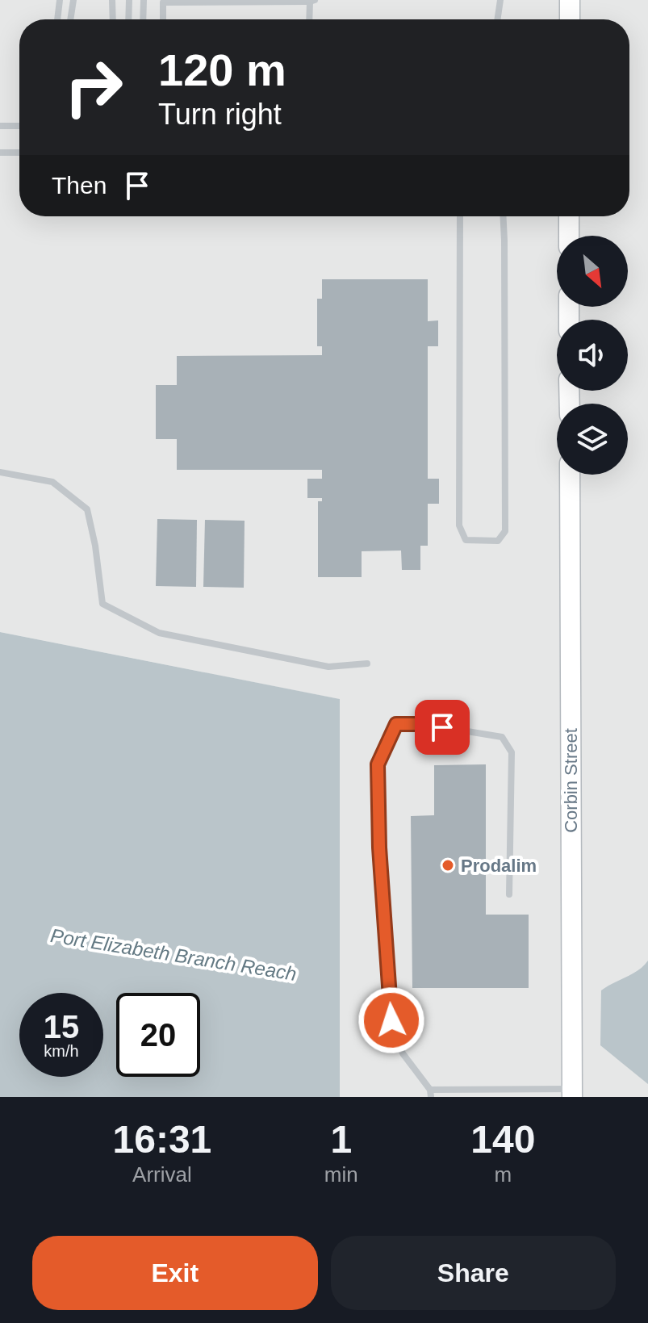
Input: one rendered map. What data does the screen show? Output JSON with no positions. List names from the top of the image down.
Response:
{
  "streets": {
    "main road": ["Corbin Street"]
  },
  "water": ["Port Elizabeth Branch Reach"],
  "places": ["Prodalim"],
  "north": "bottom right",
  "page": {
    "turn": ["120 m", "Turn right"],
    "then": "Then",
    "speed": "15 km/h",
    "limit": "20",
    "eta": [
      "16:31",
      "Arrival",
      "1",
      "min",
      "140",
      "m"
    ],
    "buttons": ["Exit", "Share"]
  }
}
